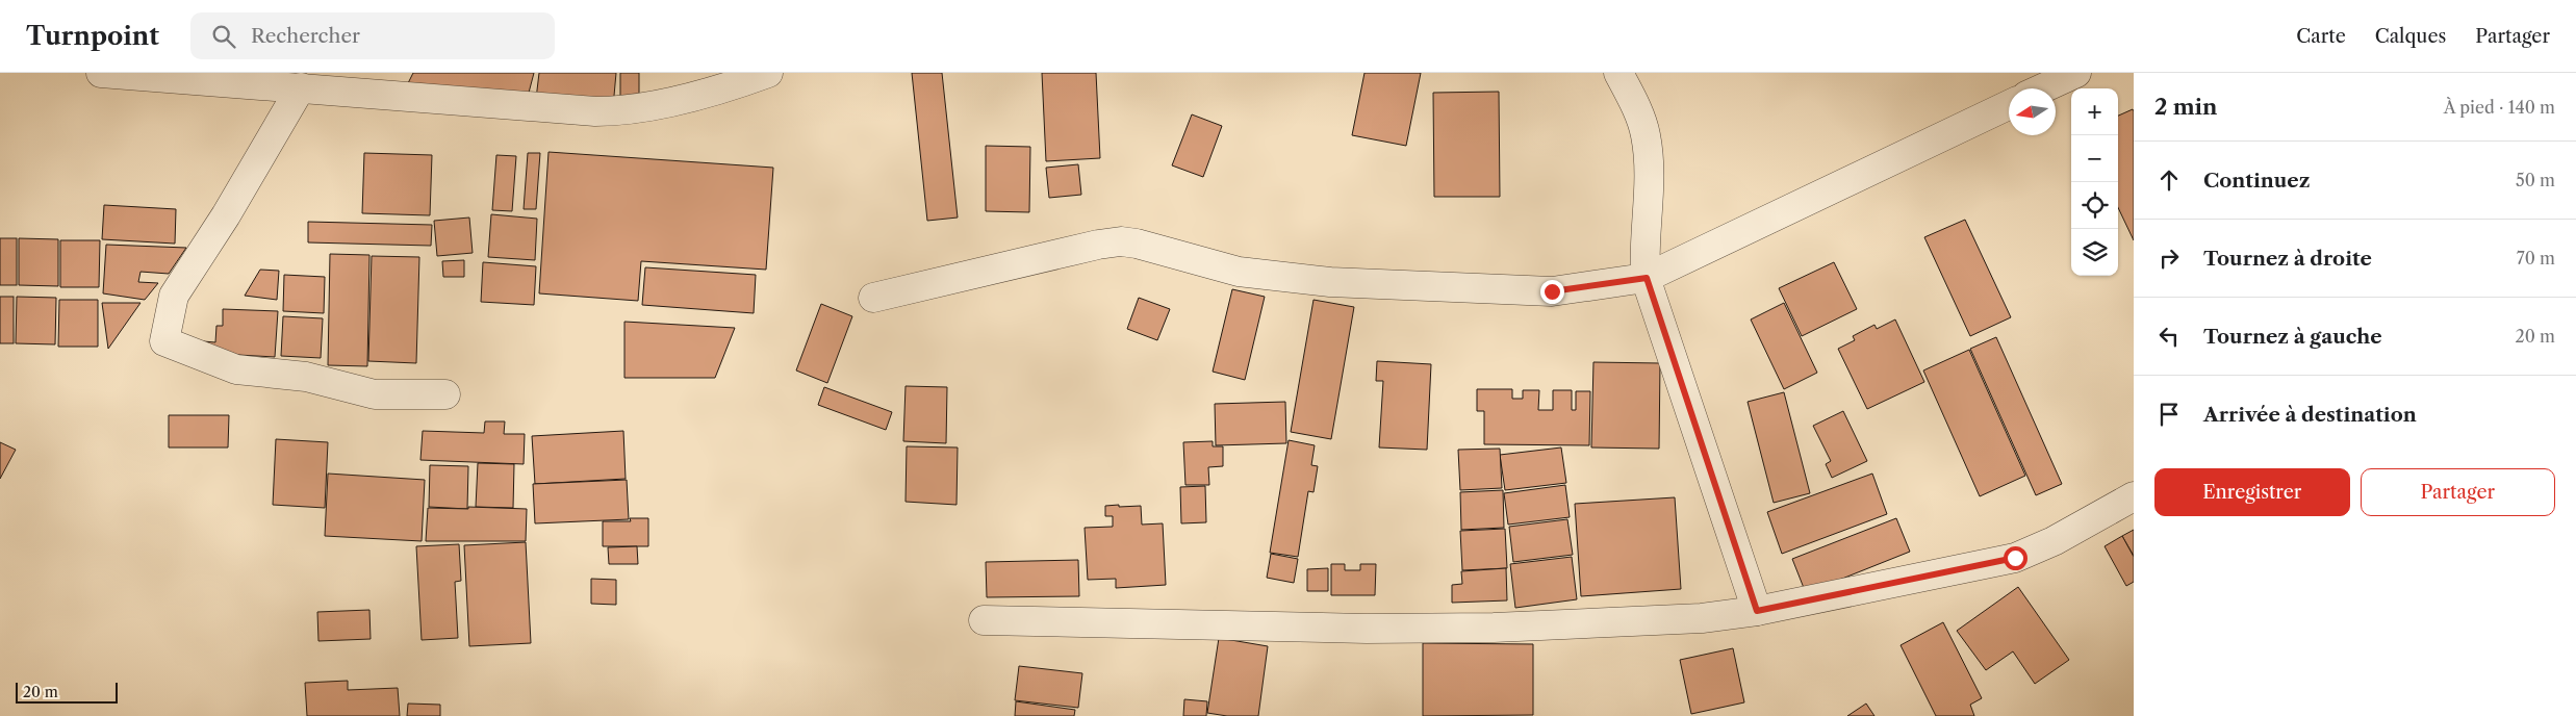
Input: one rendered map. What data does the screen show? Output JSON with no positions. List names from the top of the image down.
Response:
{
  "scale_bar": "20 m",
  "north": "left",
  "page": {
    "header": "Turnpoint",
    "search": "Rechercher",
    "nav": ["Carte", "Calques", "Partager"],
    "heading": ["2 min", "À pied · 140 m"],
    "map_buttons": ["+", "−"],
    "list": [
      ["Continuez", "50 m"],
      ["Tournez à droite", "70 m"],
      ["Tournez à gauche", "20 m"],
      "Arrivée à destination"
    ],
    "buttons": ["Enregistrer", "Partager"],
    "scale": "20 m"
  }
}
